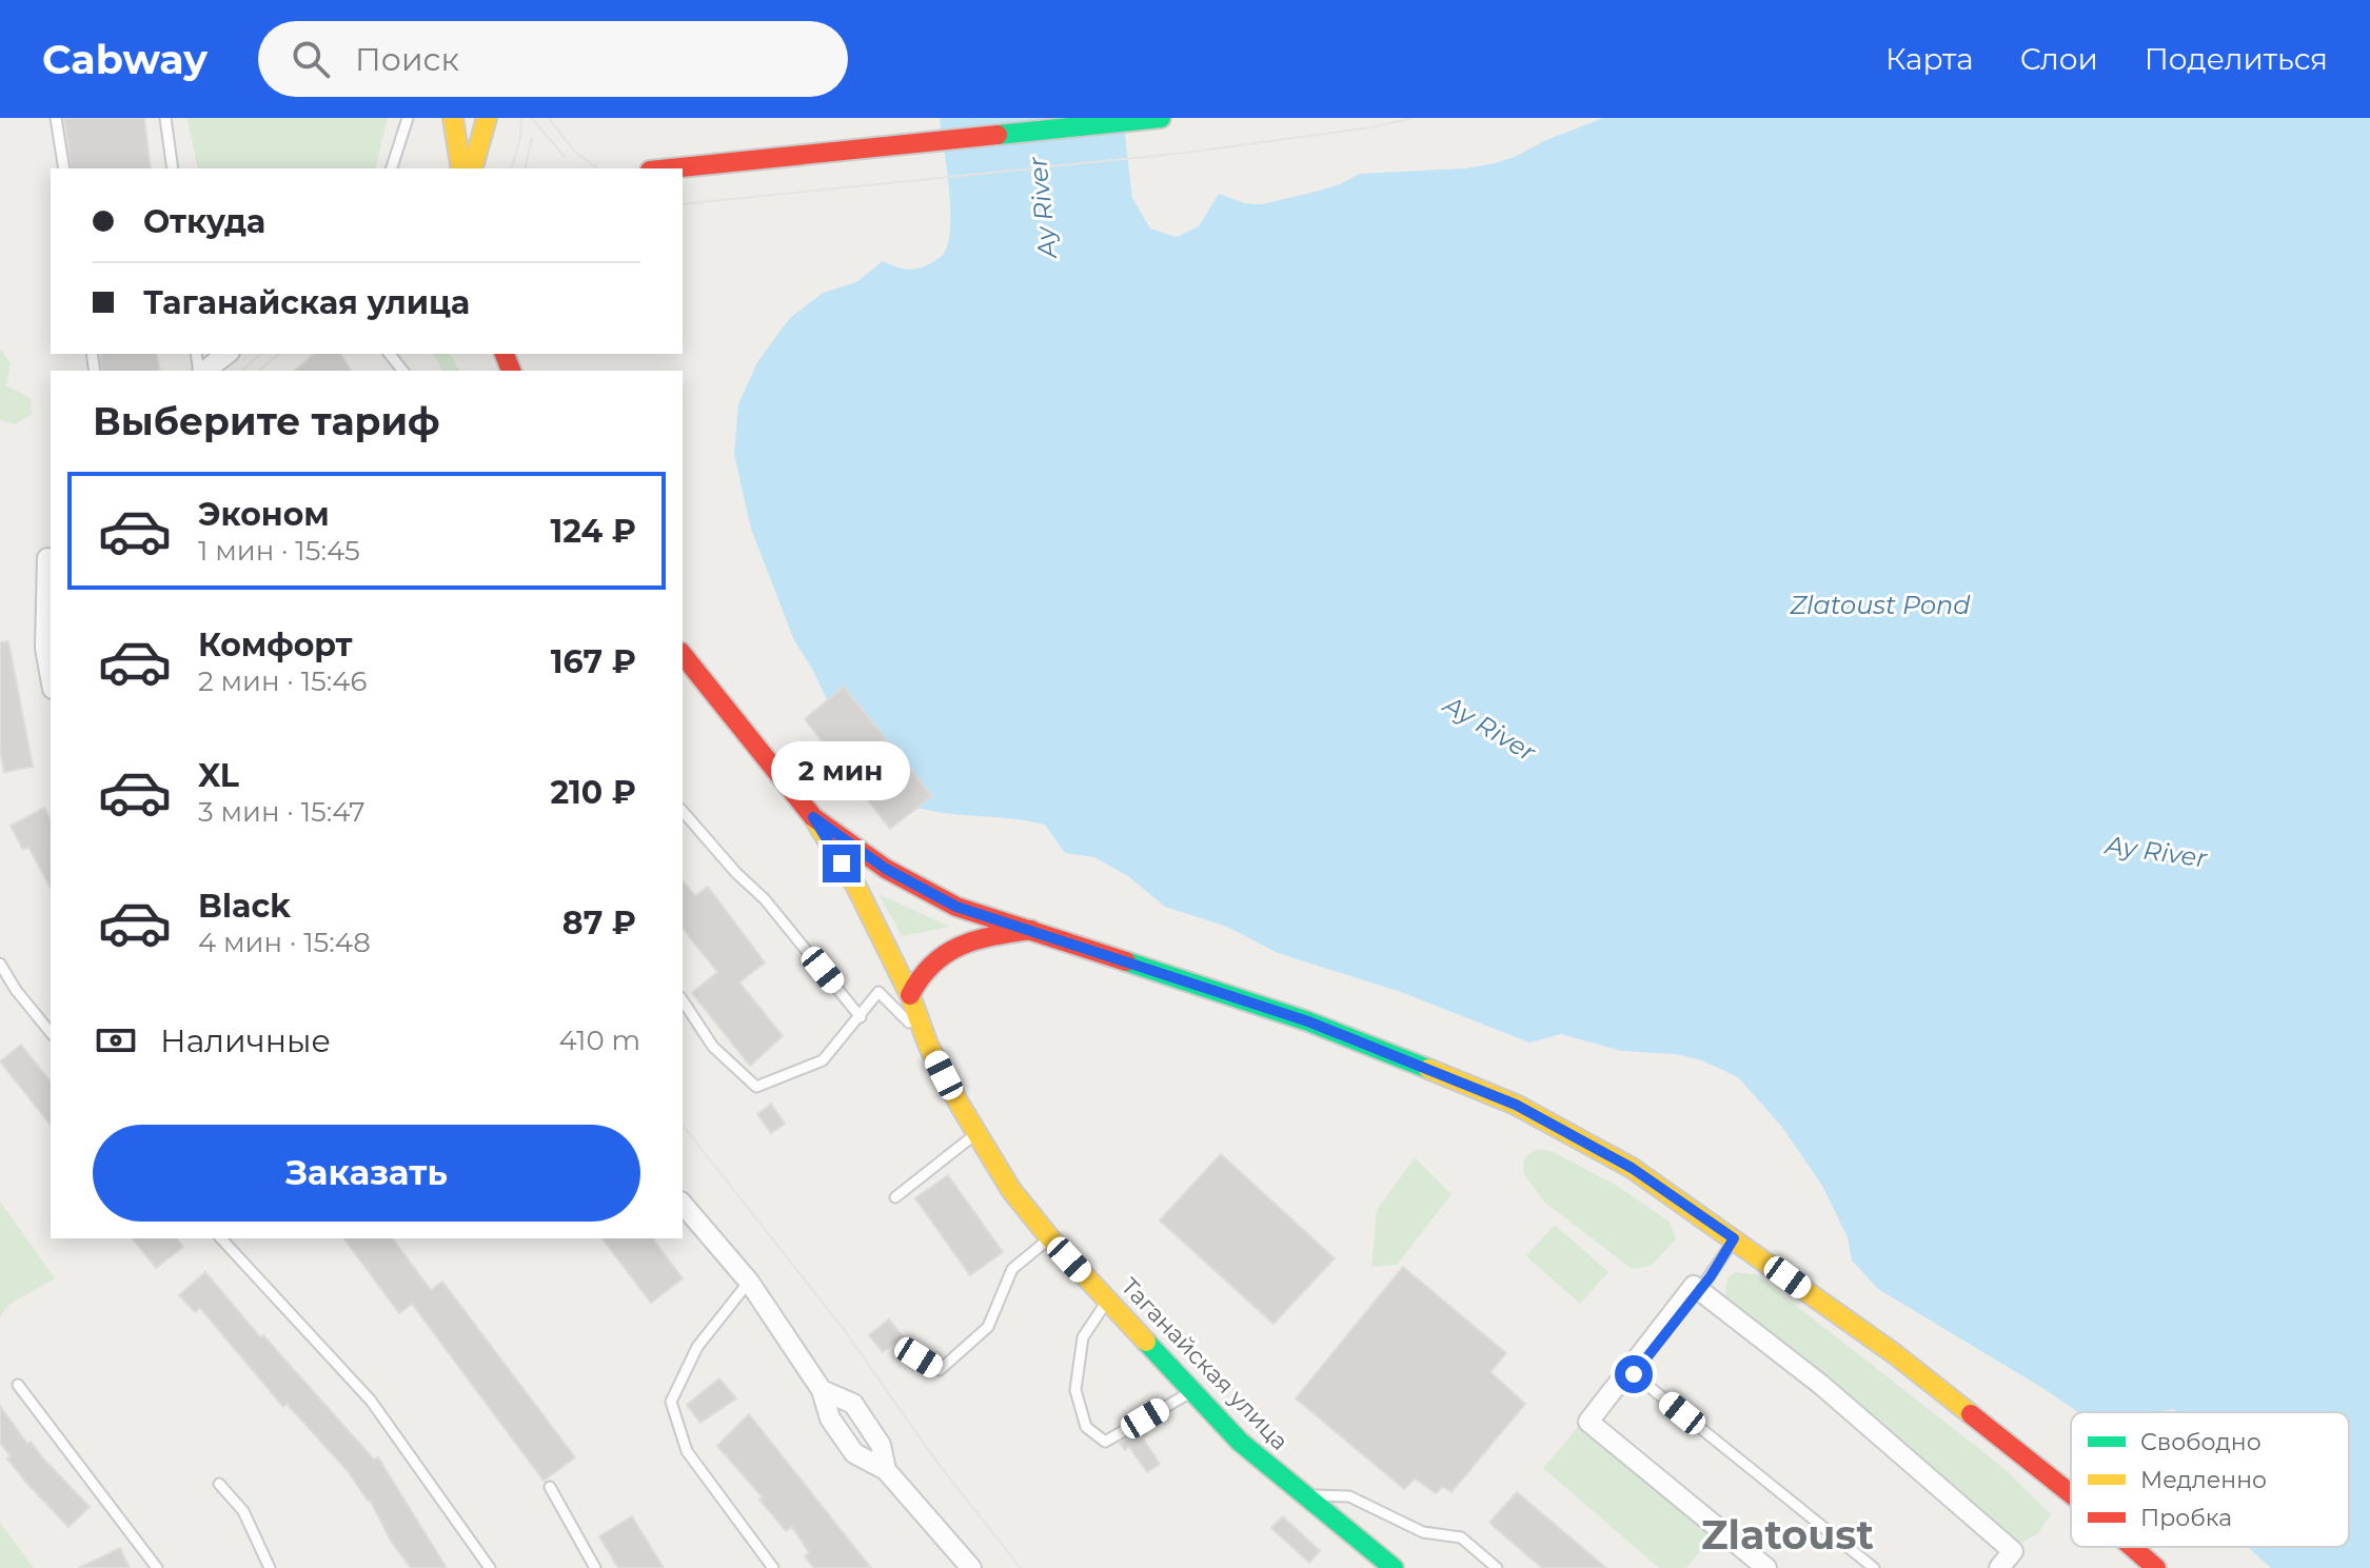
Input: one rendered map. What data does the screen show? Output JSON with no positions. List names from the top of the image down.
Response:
{
  "streets": {
    "main road": ["Таганайская улица"]
  },
  "districts": ["Zlatoust"],
  "water": ["Ay River", "Zlatoust Pond"],
  "legend": ["Свободно", "Медленно", "Пробка"],
  "page": {
    "header": "Cabway",
    "search": "Поиск",
    "nav": ["Карта", "Слои", "Поделиться"],
    "banner": ["Откуда", "Таганайская улица"],
    "heading": "Выберите тариф",
    "list": [
      {
        "name": "Эконом",
        "note": "1 мин · 15:45",
        "value": "124 ₽"
      },
      {
        "name": "Комфорт",
        "note": "2 мин · 15:46",
        "value": "167 ₽"
      },
      {
        "name": "XL",
        "note": "3 мин · 15:47",
        "value": "210 ₽"
      },
      {
        "name": "Black",
        "note": "4 мин · 15:48",
        "value": "87 ₽"
      }
    ],
    "bubble": "2 мин",
    "pay": ["Наличные", "410 m"],
    "buttons": "Заказать"
  }
}
